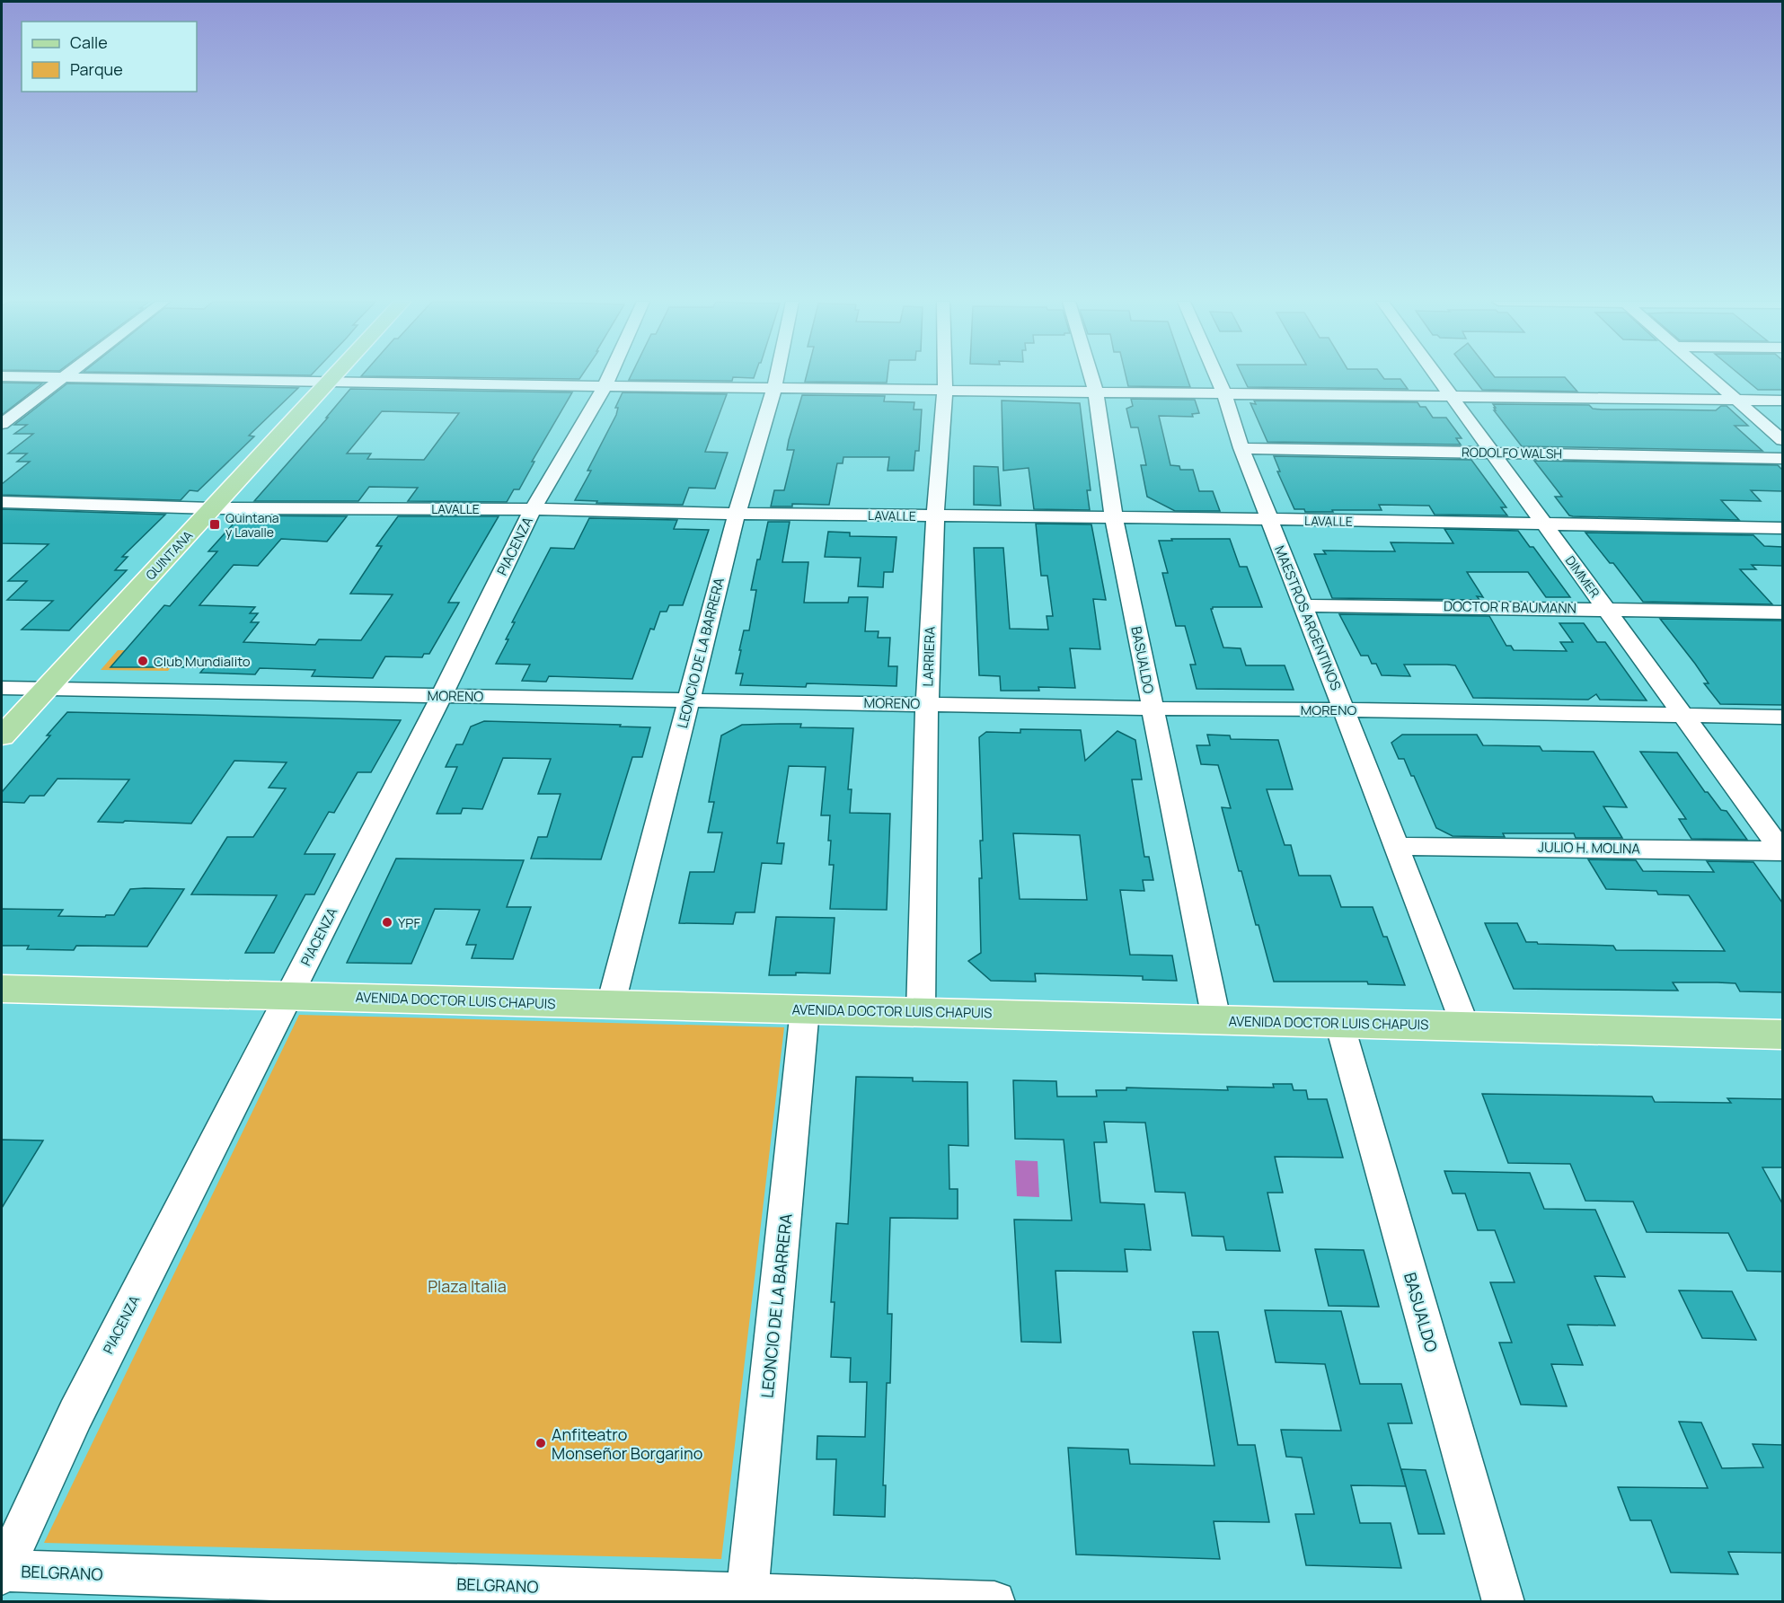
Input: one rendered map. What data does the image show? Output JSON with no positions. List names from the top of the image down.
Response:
{
  "streets": {
    "main road": ["QUINTANA", "AVENIDA DOCTOR LUIS CHAPUIS"],
    "street": [
      "RODOLFO WALSH",
      "LAVALLE",
      "PIACENZA",
      "DIMMER",
      "DOCTOR R BAUMANN",
      "MAESTROS ARGENTINOS",
      "LEONCIO DE LA BARRERA",
      "LARRIERA",
      "BASUALDO",
      "MORENO",
      "JULIO H. MOLINA",
      "BELGRANO"
    ]
  },
  "crossings": [
    ["RODOLFO WALSH", "DIMMER"],
    ["RODOLFO WALSH", "MAESTROS ARGENTINOS"],
    ["LAVALLE", "PIACENZA"],
    ["LAVALLE", "QUINTANA"],
    ["LAVALLE", "DIMMER"],
    ["LAVALLE", "MAESTROS ARGENTINOS"],
    ["LAVALLE", "LEONCIO DE LA BARRERA"],
    ["LAVALLE", "LARRIERA"],
    ["LAVALLE", "BASUALDO"],
    ["PIACENZA", "MORENO"],
    ["PIACENZA", "AVENIDA DOCTOR LUIS CHAPUIS"],
    ["PIACENZA", "BELGRANO"],
    ["QUINTANA", "MORENO"],
    ["DIMMER", "DOCTOR R BAUMANN"],
    ["DIMMER", "MORENO"],
    ["DIMMER", "JULIO H. MOLINA"],
    ["DOCTOR R BAUMANN", "MAESTROS ARGENTINOS"],
    ["MAESTROS ARGENTINOS", "MORENO"],
    ["MAESTROS ARGENTINOS", "JULIO H. MOLINA"],
    ["MAESTROS ARGENTINOS", "AVENIDA DOCTOR LUIS CHAPUIS"],
    ["LEONCIO DE LA BARRERA", "MORENO"],
    ["LEONCIO DE LA BARRERA", "AVENIDA DOCTOR LUIS CHAPUIS"],
    ["LEONCIO DE LA BARRERA", "BELGRANO"],
    ["LARRIERA", "MORENO"],
    ["LARRIERA", "AVENIDA DOCTOR LUIS CHAPUIS"],
    ["BASUALDO", "MORENO"],
    ["BASUALDO", "AVENIDA DOCTOR LUIS CHAPUIS"]
  ],
  "parks": ["Plaza Italia"],
  "places": {
    "transit": ["Quintana y Lavalle"],
    "other": ["Club Mundialito", "YPF", "Anfiteatro Monseñor Borgarino"]
  },
  "legend": ["Calle", "Parque"]
}
